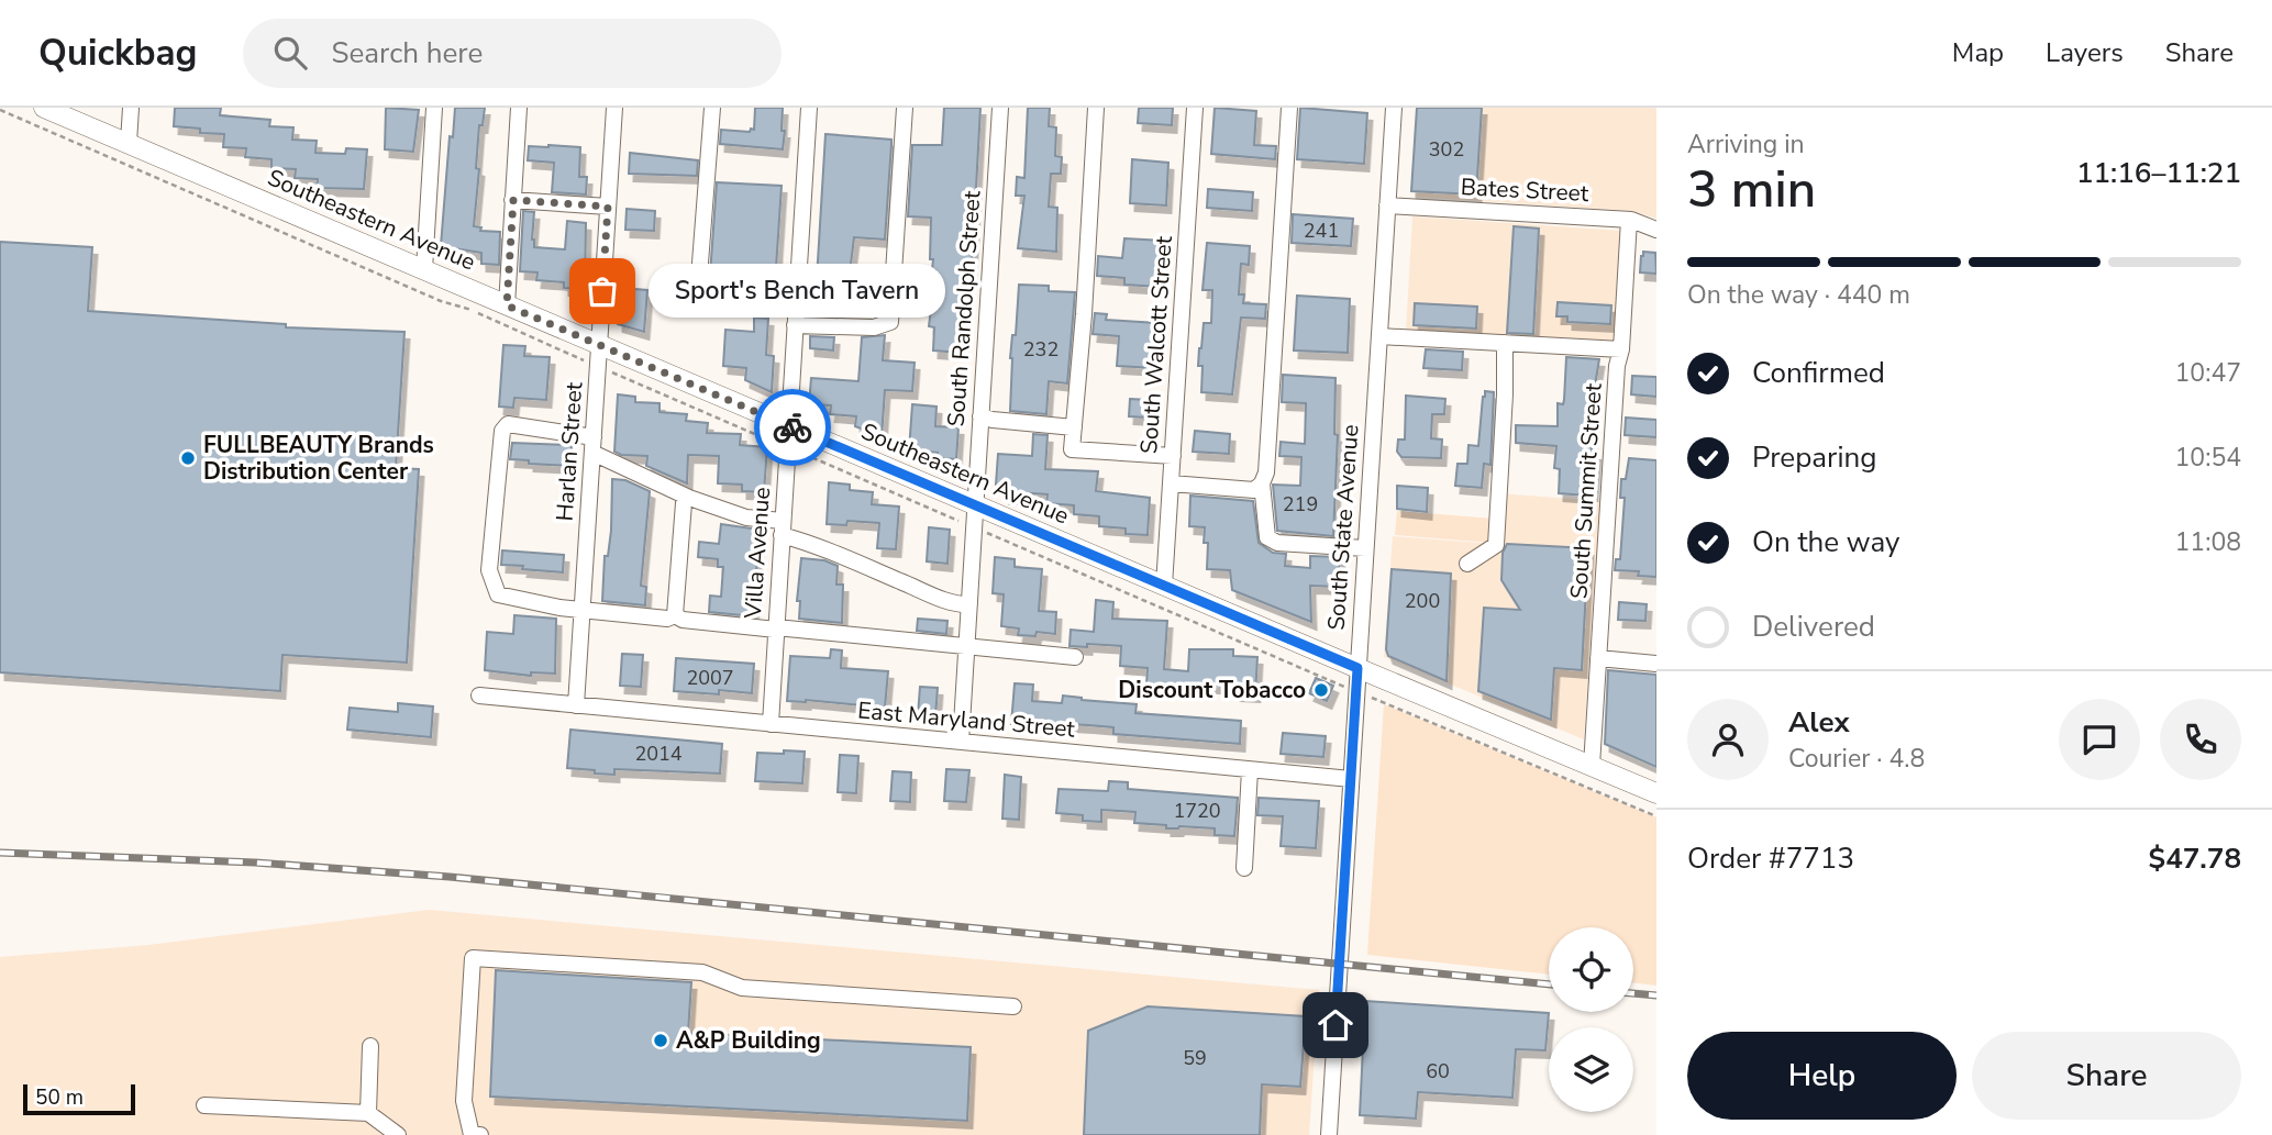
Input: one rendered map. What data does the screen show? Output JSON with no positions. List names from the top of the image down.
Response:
{
  "streets": {
    "main road": ["Southeastern Avenue"],
    "street": [
      "Bates Street",
      "South Randolph Street",
      "South Walcott Street",
      "Harlan Street",
      "South Summit Street",
      "South State Avenue",
      "Villa Avenue",
      "East Maryland Street"
    ]
  },
  "crossings": [
    ["Bates Street", "South Summit Street"],
    ["Bates Street", "South State Avenue"],
    ["Southeastern Avenue", "South Randolph Street"],
    ["Southeastern Avenue", "South Walcott Street"],
    ["Southeastern Avenue", "Harlan Street"],
    ["Southeastern Avenue", "South Summit Street"],
    ["Southeastern Avenue", "South State Avenue"],
    ["Southeastern Avenue", "Villa Avenue"],
    ["South Randolph Street", "East Maryland Street"],
    ["Harlan Street", "East Maryland Street"],
    ["South State Avenue", "East Maryland Street"],
    ["Villa Avenue", "East Maryland Street"]
  ],
  "places": [
    "Sport's Bench Tavern",
    "FULLBEAUTY Brands Distribution Center",
    "Discount Tobacco",
    "A&P Building"
  ],
  "house_numbers": [
    "302",
    "241",
    "232",
    "219",
    "200",
    "2007",
    "2014",
    "1720",
    "59",
    "60"
  ],
  "scale_bar": "50 m",
  "page": {
    "header": "Quickbag",
    "search": "Search here",
    "nav": ["Map", "Layers", "Share"],
    "heading": ["3 min", "Arriving in", "11:16–11:21"],
    "panel": [
      "Alex",
      "Courier · 4.8",
      "Order #7713",
      "$47.78"
    ],
    "bar": "On the way · 440 m",
    "bubble": "Sport's Bench Tavern",
    "list": [
      ["Confirmed", "10:47"],
      ["Preparing", "10:54"],
      ["On the way", "11:08"],
      "Delivered"
    ],
    "buttons": ["Help", "Share"],
    "scale": "50 m"
  }
}
